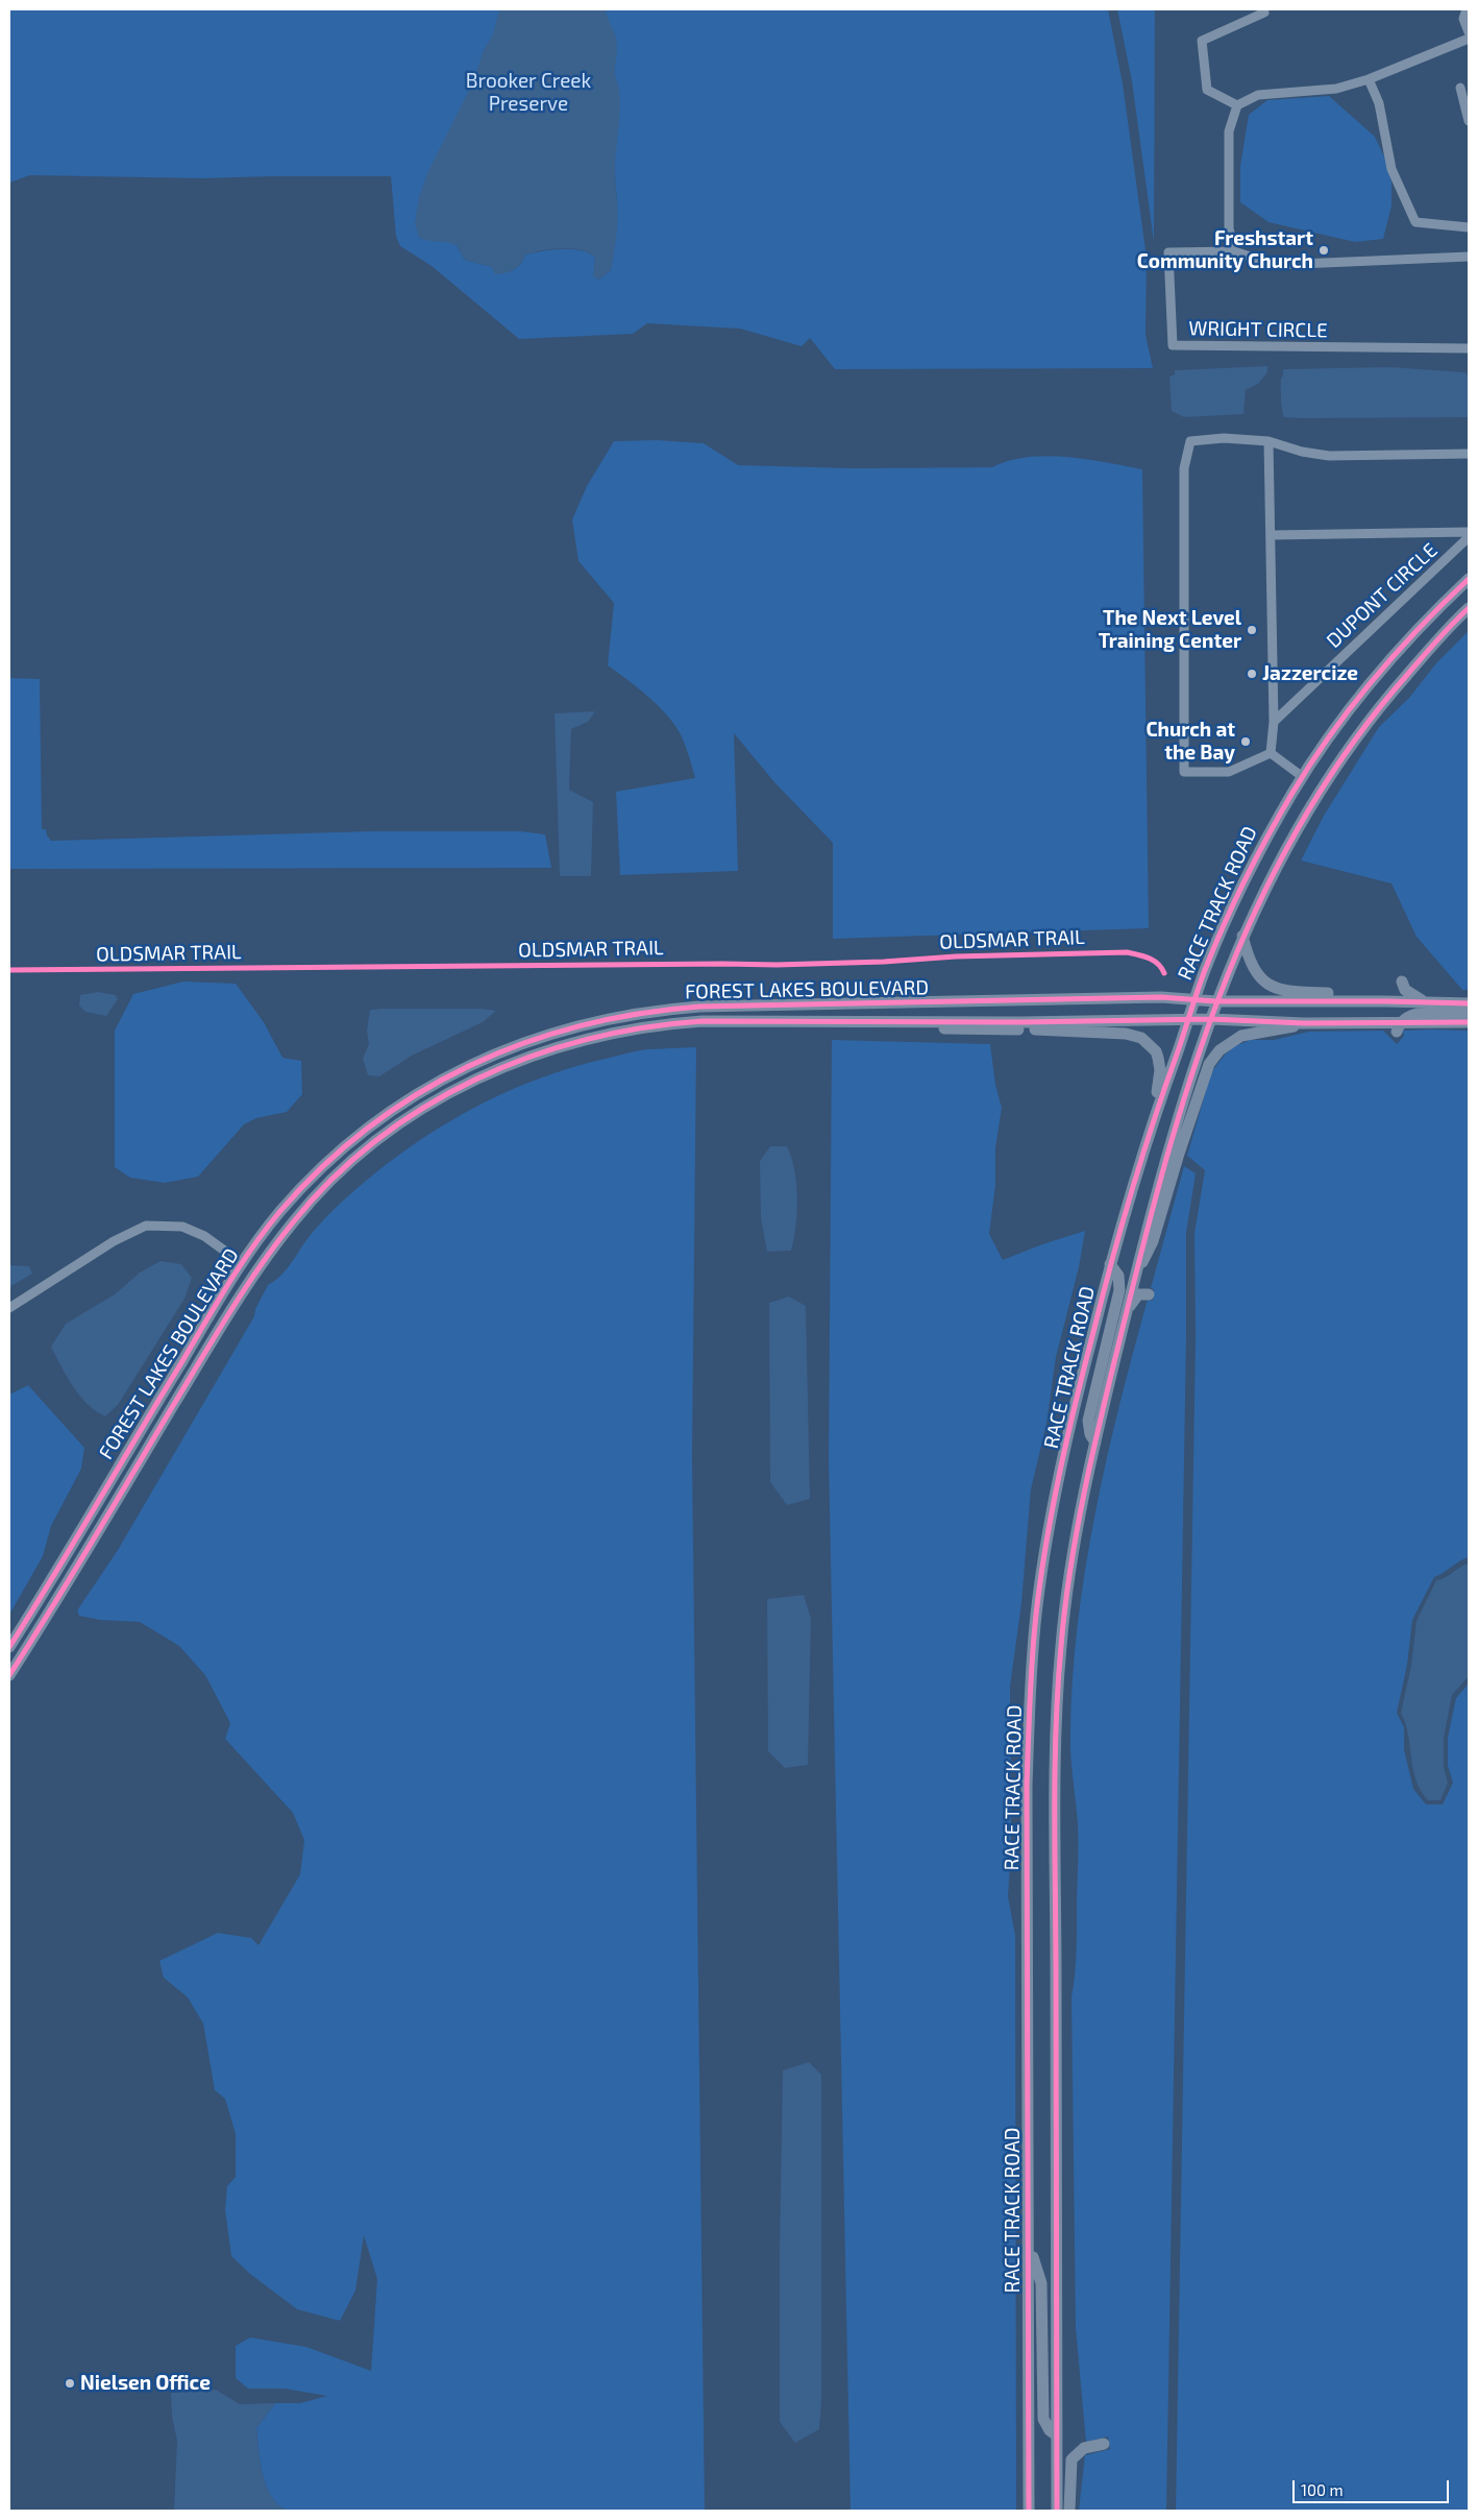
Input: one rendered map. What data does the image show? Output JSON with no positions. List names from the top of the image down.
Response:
{
  "streets": {
    "main road": ["RACE TRACK ROAD", "FOREST LAKES BOULEVARD"],
    "street": ["WRIGHT CIRCLE", "DUPONT CIRCLE"],
    "cycle path": ["OLDSMAR TRAIL"]
  },
  "crossings": [
    ["RACE TRACK ROAD", "FOREST LAKES BOULEVARD"]
  ],
  "parks": ["Brooker Creek Preserve"],
  "places": [
    "Freshstart Community Church",
    "The Next Level Training Center",
    "Jazzercize",
    "Church at the Bay",
    "Nielsen Office"
  ],
  "scale_bar": "100 m"
}
